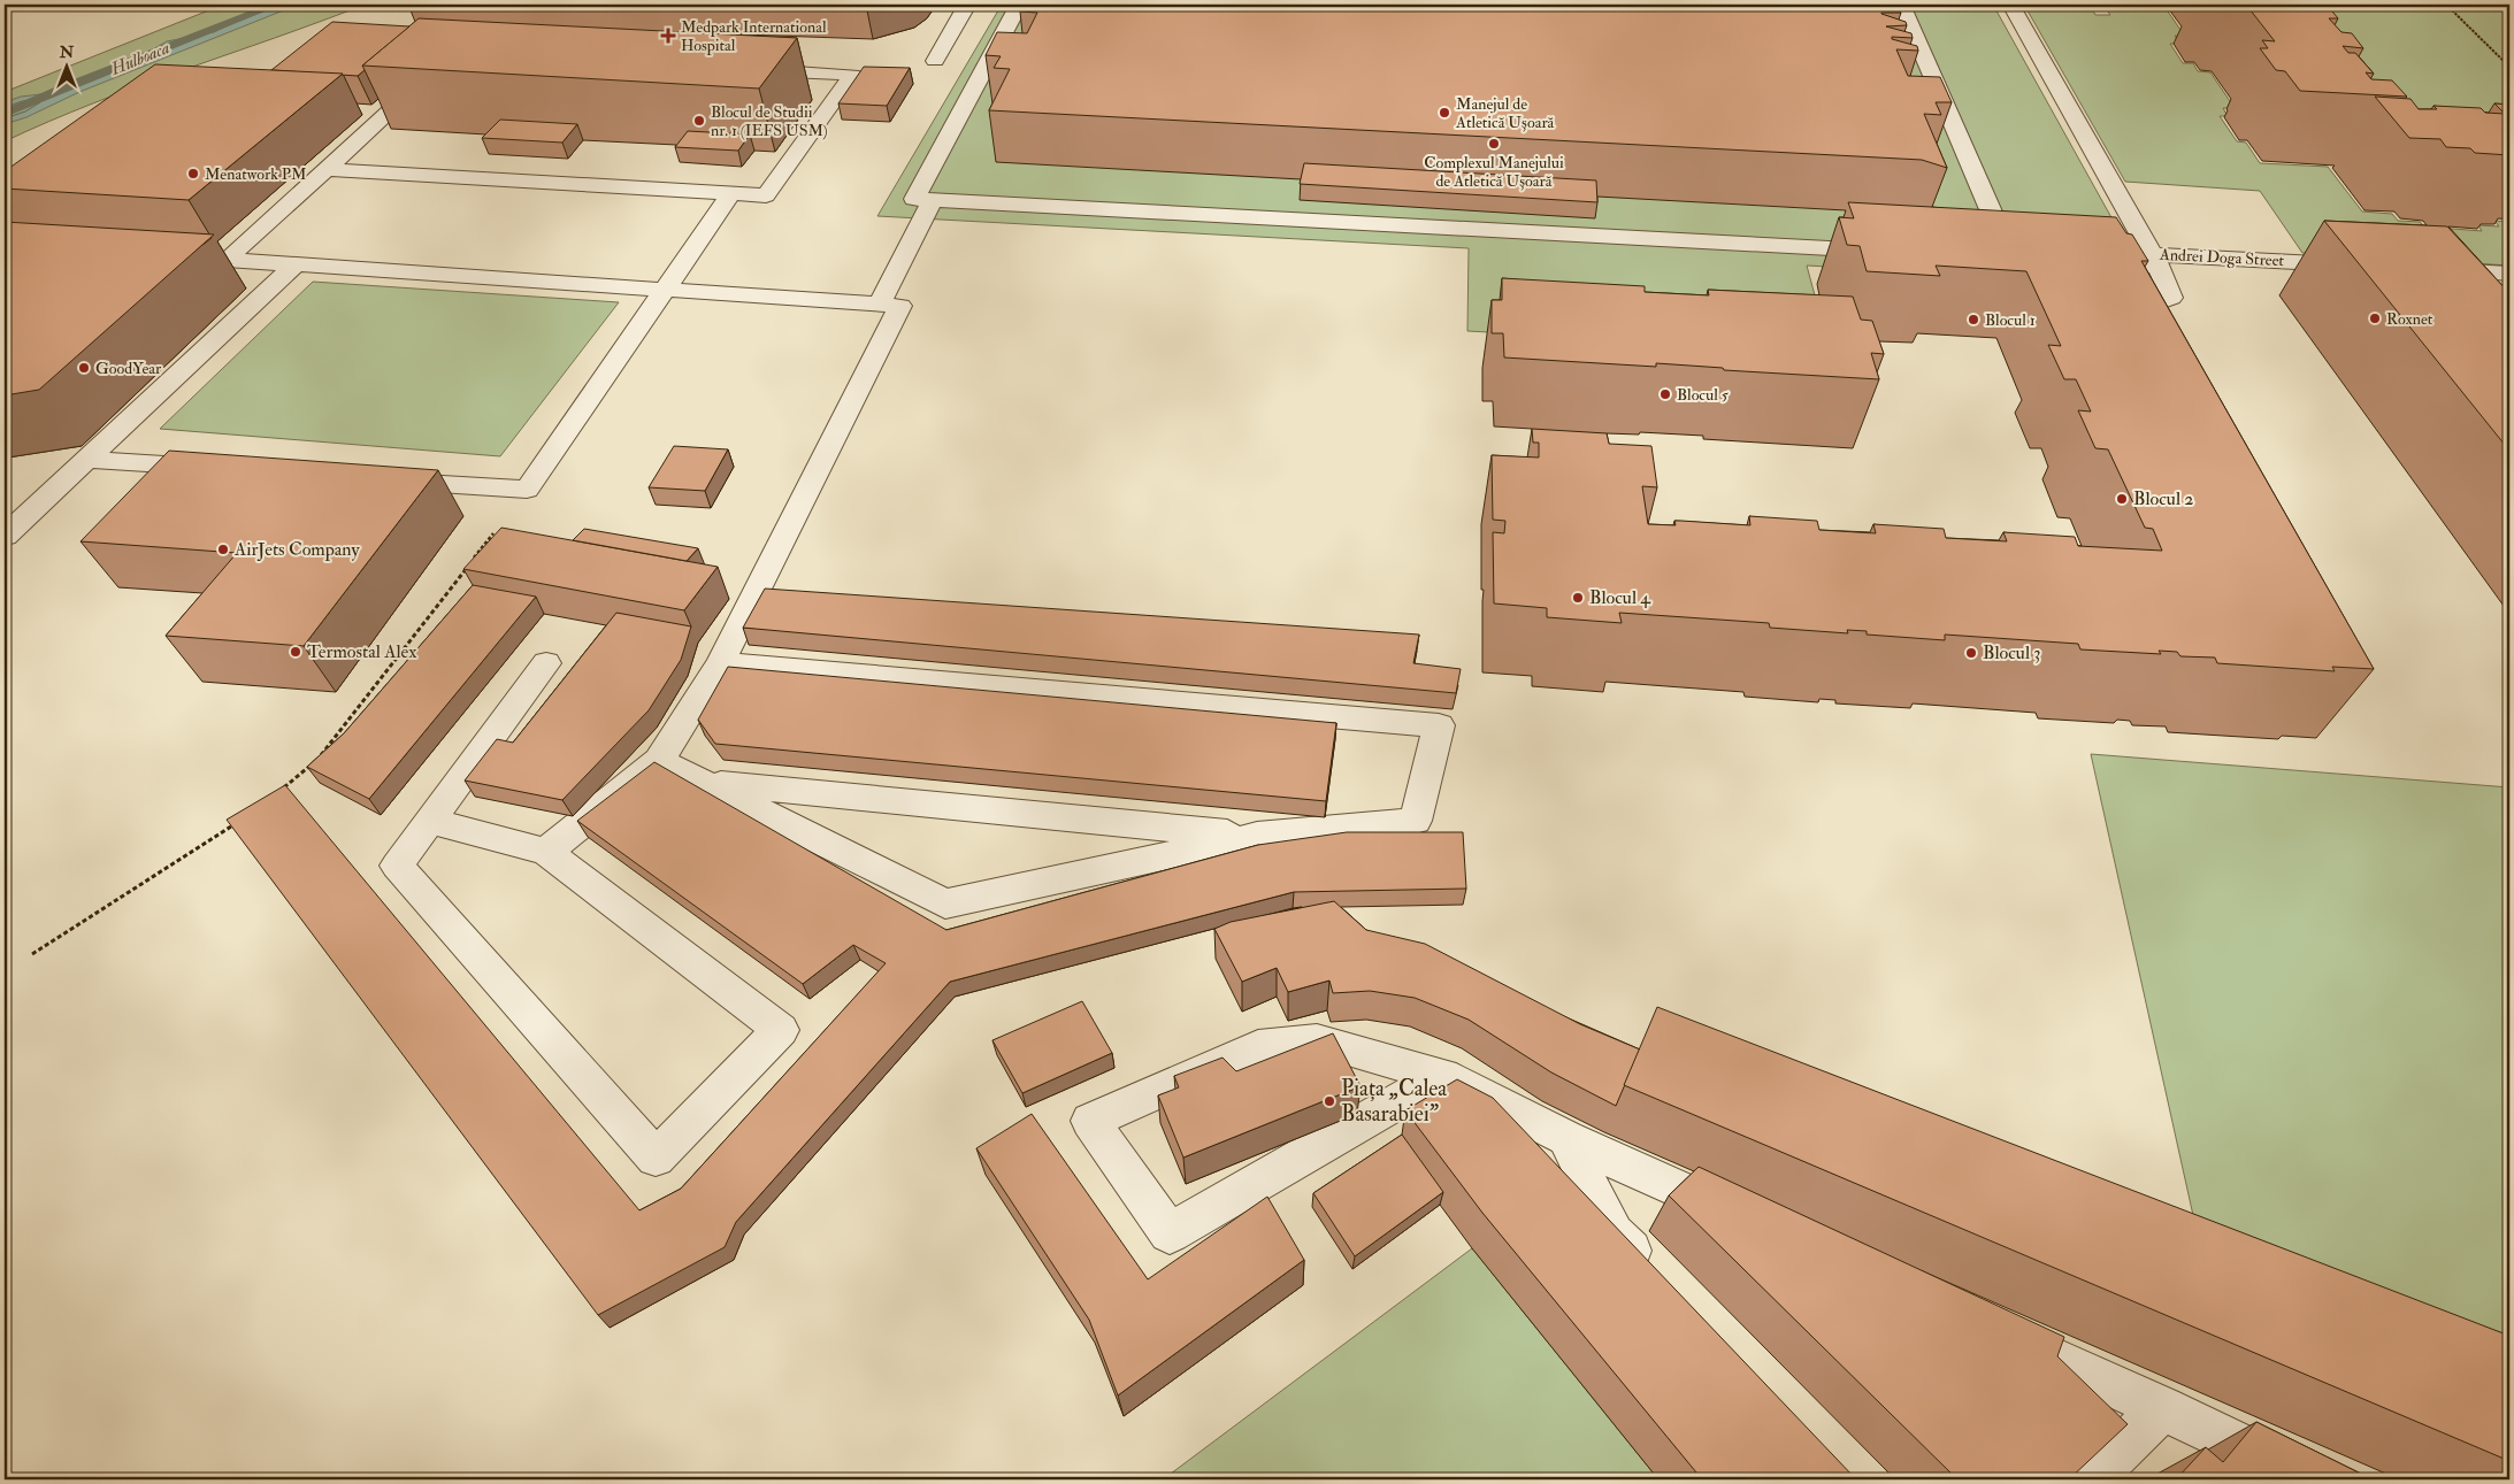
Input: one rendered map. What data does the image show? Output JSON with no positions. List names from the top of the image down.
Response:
{
  "streets": {
    "street": ["Andrei Doga Street"]
  },
  "water": ["Hulboaca"],
  "places": {
    "health": ["Medpark International Hospital"],
    "other": [
      "Manejul de Atletică Ușoară",
      "Blocul de Studii nr. 1 (IEFS USM)",
      "Complexul Manejului de Atletică Ușoară",
      "Menatwork PM",
      "Roxnet",
      "Blocul 1",
      "GoodYear",
      "Blocul 5",
      "Blocul 2",
      "AirJets Company",
      "Blocul 4",
      "Termostal Alex",
      "Blocul 3",
      "Piața „Calea Basarabiei”"
    ]
  },
  "north": "top"
}
